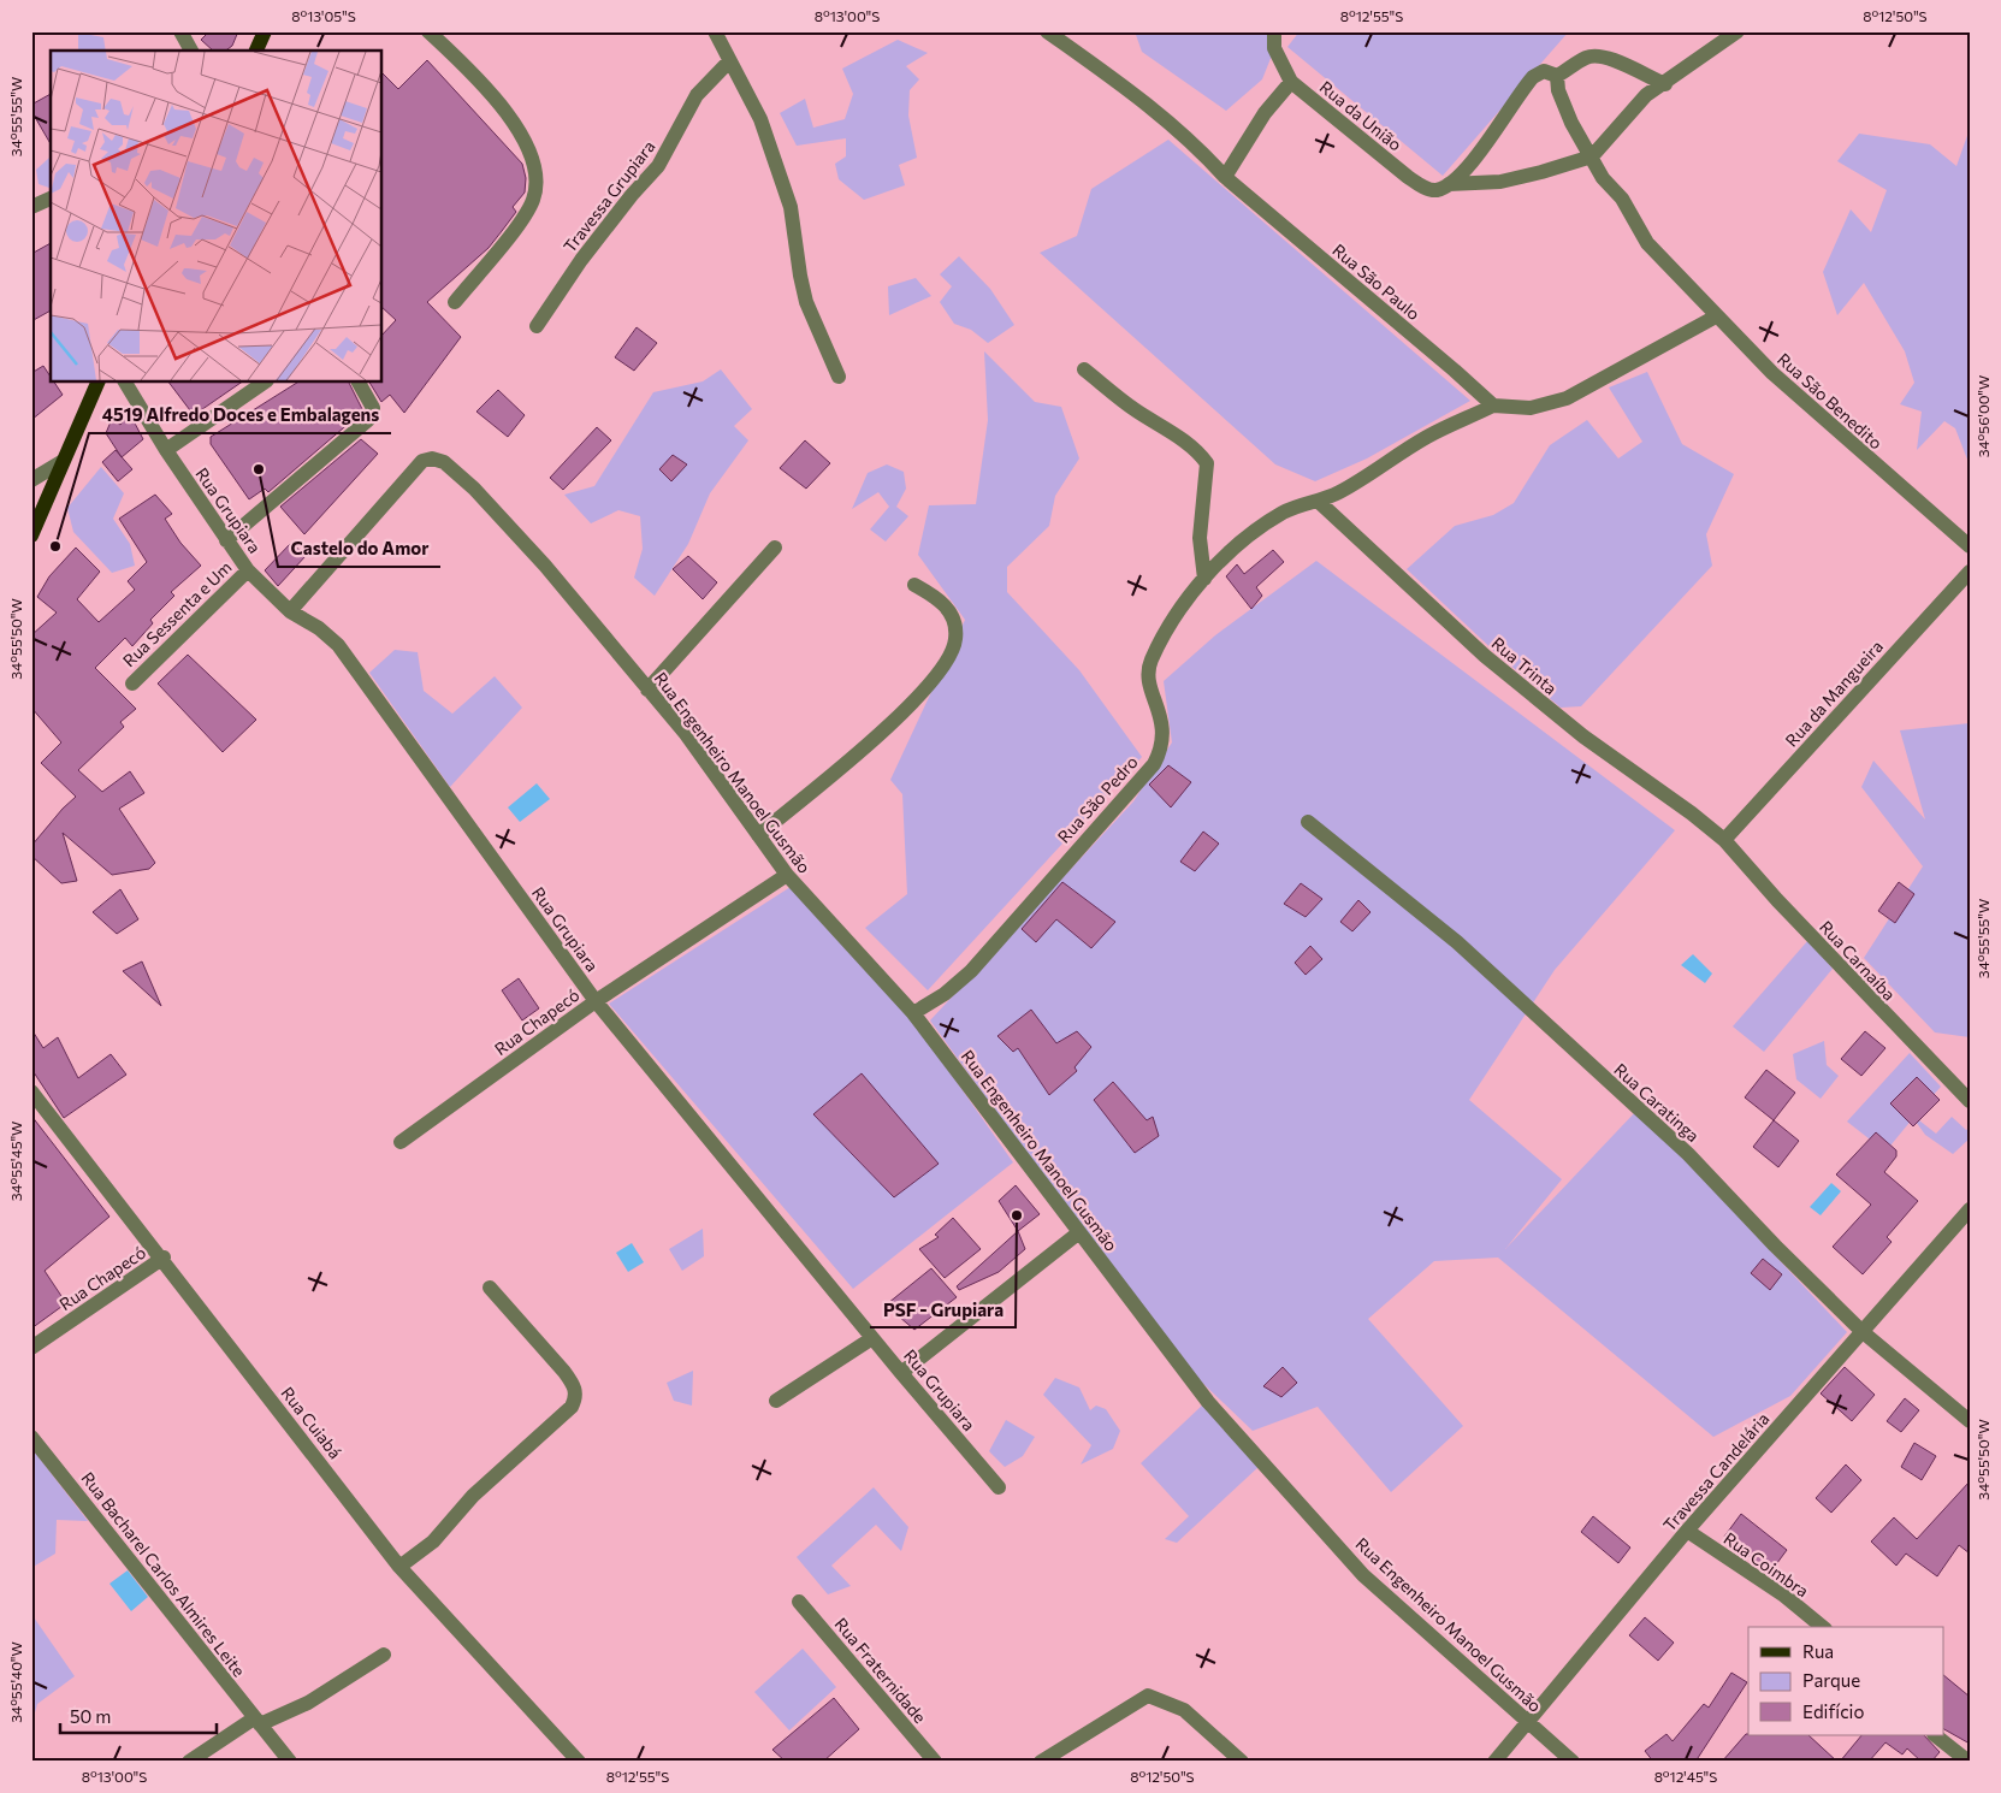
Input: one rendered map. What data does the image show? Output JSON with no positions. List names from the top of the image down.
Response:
{
  "streets": {
    "street": [
      "Rua da União",
      "Travessa Grupiara",
      "Rua São Paulo",
      "Rua São Benedito",
      "Rua Grupiara",
      "Rua Sessenta e Um",
      "Rua Trinta",
      "Rua da Mangueira",
      "Rua Engenheiro Manoel Gusmão",
      "Rua São Pedro",
      "Rua Carnaíba",
      "Rua Chapecó",
      "Rua Caratinga",
      "Rua Cuiabá",
      "Travessa Candelária",
      "Rua Coimbra",
      "Rua Bacharel Carlos Almires Leite",
      "Rua Fraternidade"
    ]
  },
  "crossings": [
    ["Rua São Paulo", "Rua São Pedro"],
    ["Rua Grupiara", "Rua Sessenta e Um"],
    ["Rua Grupiara", "Rua Engenheiro Manoel Gusmão"],
    ["Rua Grupiara", "Rua Chapecó"],
    ["Rua Trinta", "Rua da Mangueira"],
    ["Rua Trinta", "Rua São Pedro"],
    ["Rua Trinta", "Rua Carnaíba"],
    ["Rua da Mangueira", "Rua Carnaíba"],
    ["Rua Engenheiro Manoel Gusmão", "Rua São Pedro"],
    ["Rua Engenheiro Manoel Gusmão", "Rua Chapecó"],
    ["Rua Engenheiro Manoel Gusmão", "Travessa Candelária"],
    ["Rua Chapecó", "Rua Cuiabá"],
    ["Rua Caratinga", "Travessa Candelária"],
    ["Travessa Candelária", "Rua Coimbra"]
  ],
  "places": ["Castelo do Amor", "4519 Alfredo Doces e Embalagens", "PSF - Grupiara"],
  "legend": ["Rua", "Parque", "Edifício"],
  "scale_bar": "50 m",
  "coordinates": [
    "8°13'05\"S",
    "8°13'00\"S",
    "8°12'55\"S",
    "8°12'50\"S",
    "34°55'55\"W",
    "34°56'00\"W",
    "34°55'50\"W",
    "34°55'45\"W",
    "34°55'40\"W",
    "8°12'45\"S"
  ]
}
